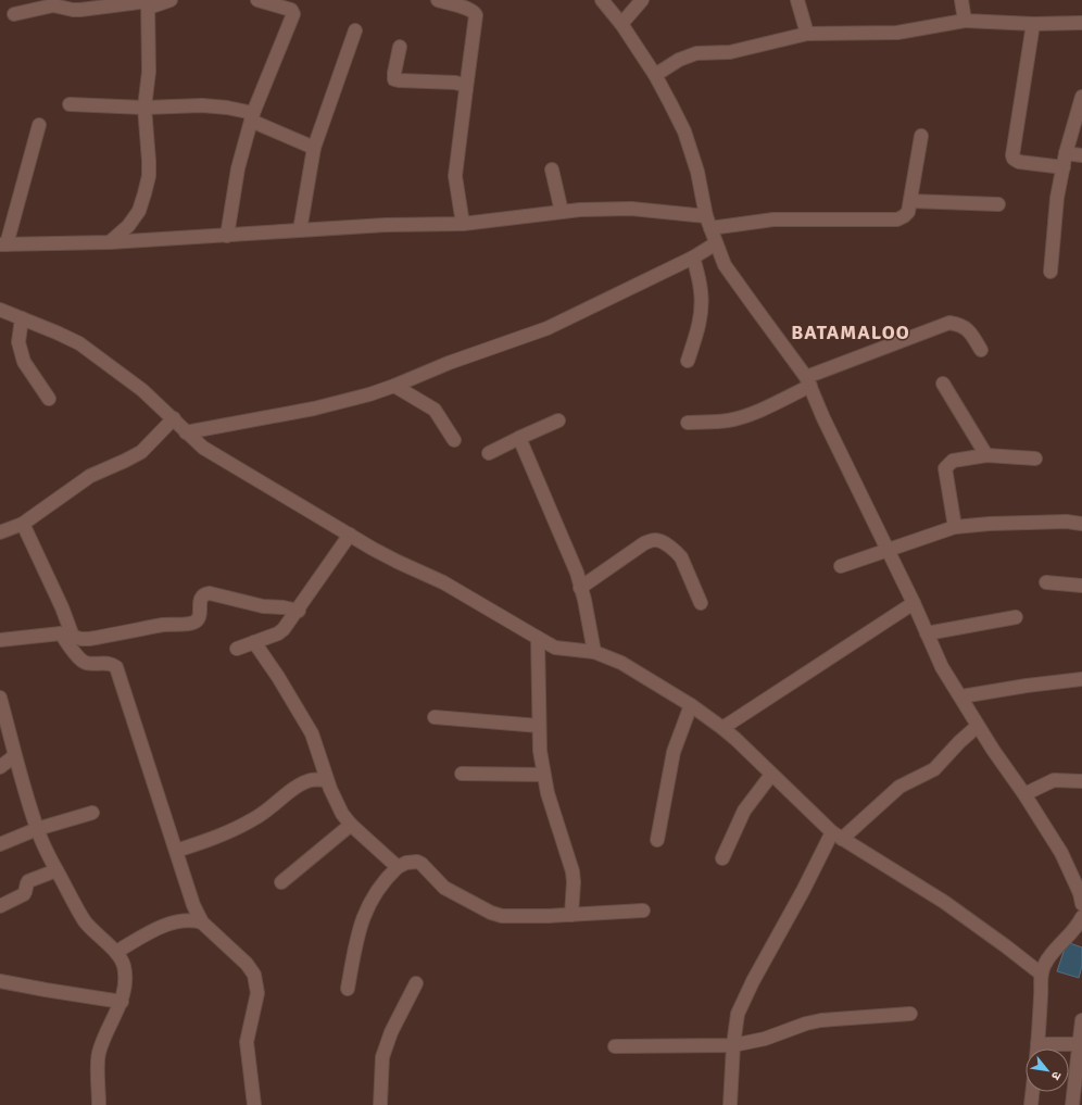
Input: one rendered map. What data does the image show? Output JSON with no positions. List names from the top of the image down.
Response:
{
  "districts": ["BATAMALOO"],
  "north": "bottom right"
}
